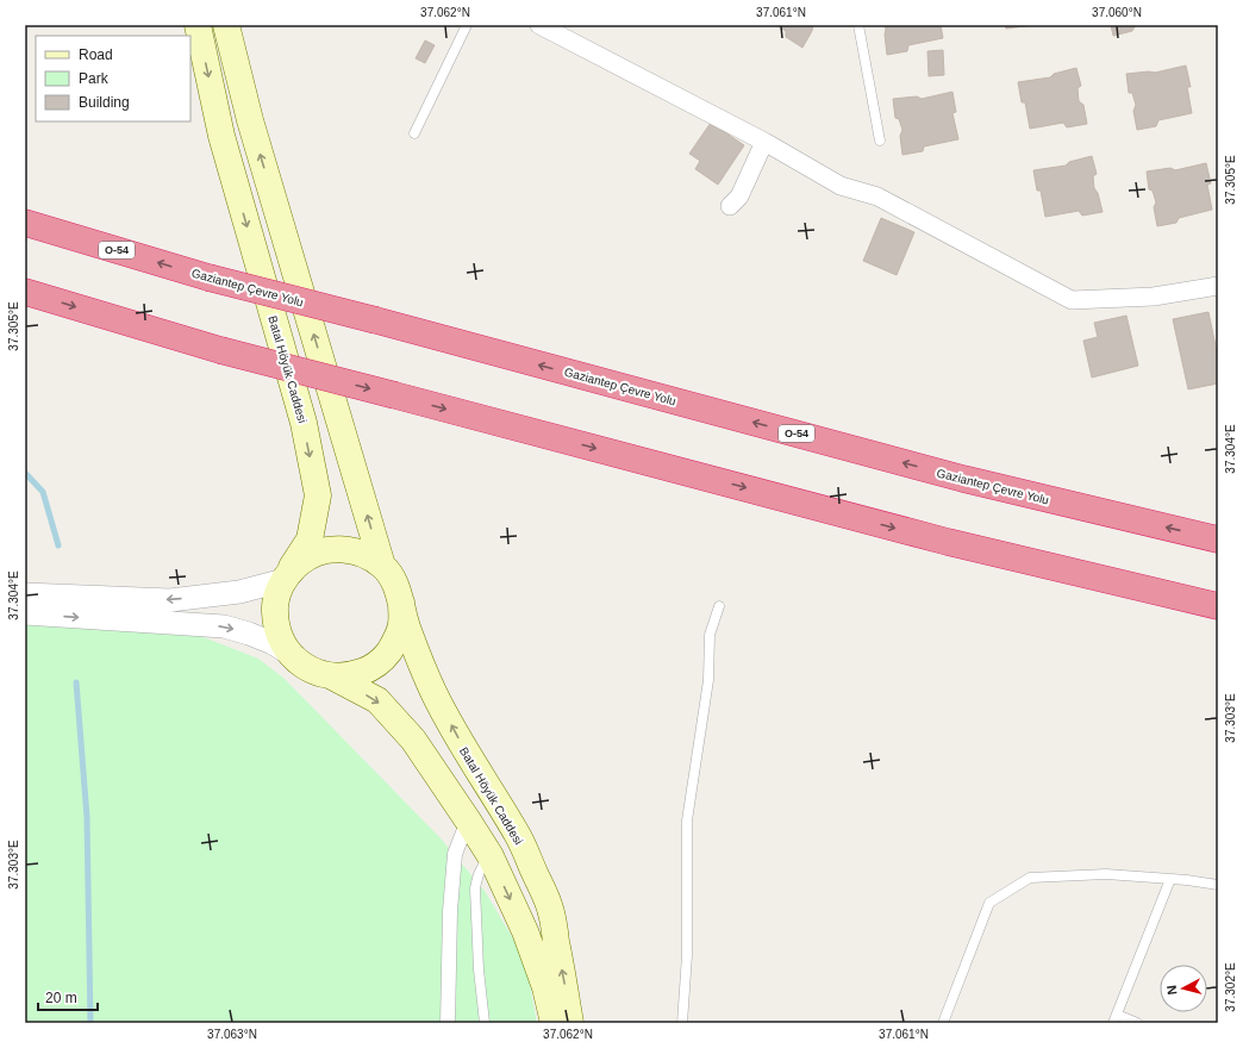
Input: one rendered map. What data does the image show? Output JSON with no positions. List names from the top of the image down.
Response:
{
  "streets": {
    "highway": ["O-54", "Gaziantep Çevre Yolu"],
    "main road": ["Batal Höyük Caddesi"]
  },
  "legend": ["Road", "Park", "Building"],
  "scale_bar": "20 m",
  "north": "left",
  "coordinates": [
    "37.062°N",
    "37.061°N",
    "37.060°N",
    "37.305°E",
    "37.304°E",
    "37.303°E",
    "37.302°E",
    "37.063°N"
  ]
}
